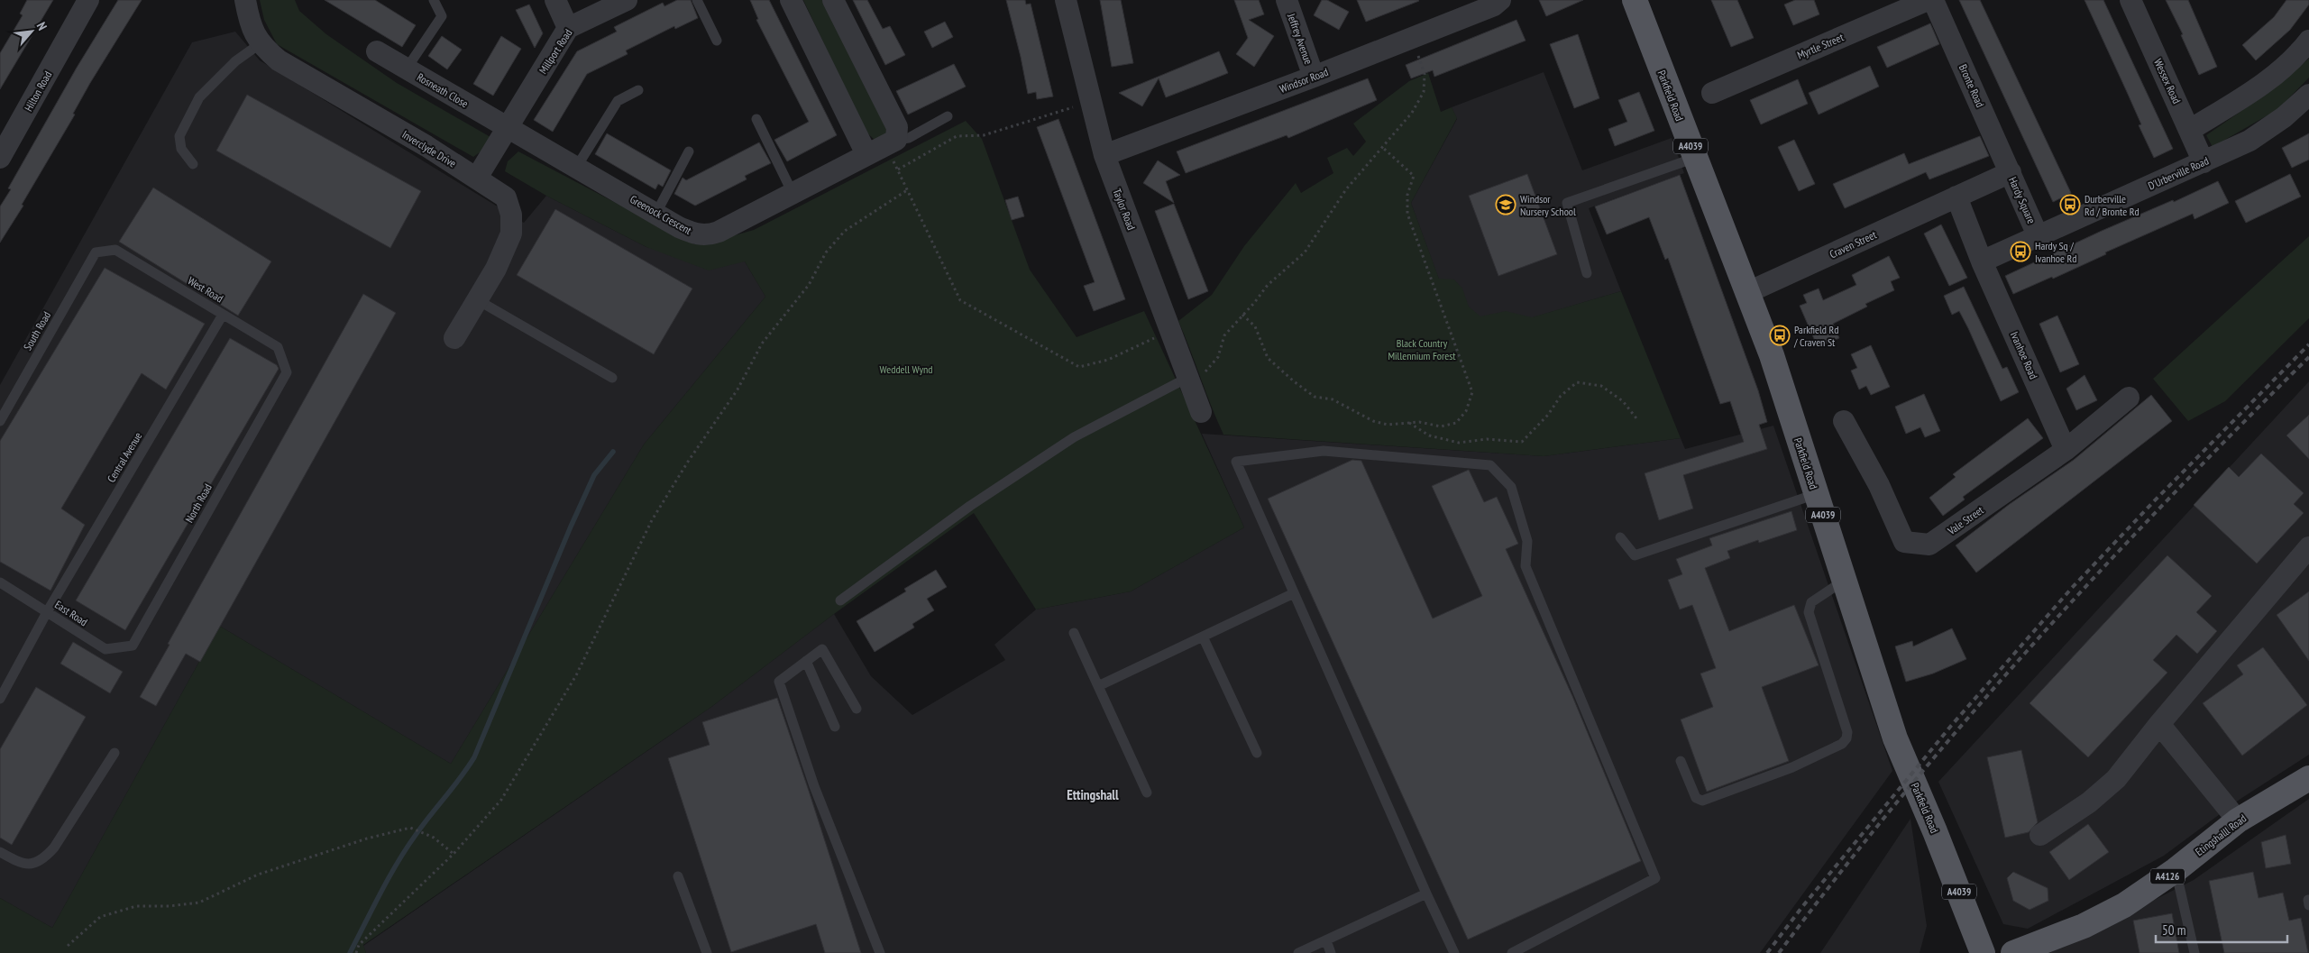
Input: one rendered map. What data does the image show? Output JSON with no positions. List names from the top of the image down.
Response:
{
  "streets": {
    "main road": [
      "Parkfield Road",
      "A4039",
      "Etingshalll Road",
      "A4126"
    ],
    "street": [
      "Jeffrey Avenue",
      "Myrtle Street",
      "Millport Road",
      "Windsor Road",
      "Wessex Road",
      "Bronte Road",
      "Rosneath Close",
      "Hilton Road",
      "Inverclyde Drive",
      "D'Urberville Road",
      "Hardy Square",
      "Taylor Road",
      "Greenock Crescent",
      "Craven Street",
      "Ivanhoe Road",
      "Vale Street"
    ],
    "lane": [
      "West Road",
      "South Road",
      "Central Avenue",
      "North Road",
      "East Road"
    ]
  },
  "crossings": [
    ["Jeffrey Avenue", "Windsor Road"],
    ["Millport Road", "Rosneath Close"],
    ["Millport Road", "Inverclyde Drive"],
    ["Millport Road", "Greenock Crescent"],
    ["Windsor Road", "Taylor Road"],
    ["Wessex Road", "D'Urberville Road"],
    ["Bronte Road", "Hardy Square"],
    ["Rosneath Close", "Greenock Crescent"],
    ["Parkfield Road", "Craven Street"],
    ["D'Urberville Road", "Hardy Square"],
    ["Hardy Square", "Craven Street"],
    ["Hardy Square", "Ivanhoe Road"],
    ["West Road", "South Road"],
    ["West Road", "Central Avenue"],
    ["West Road", "North Road"],
    ["Ivanhoe Road", "Vale Street"],
    ["Central Avenue", "East Road"],
    ["North Road", "East Road"]
  ],
  "districts": ["Ettingshall"],
  "parks": ["Black Country Millennium Forest", "Weddell Wynd"],
  "places": {
    "school or university": ["Windsor Nursery School"],
    "bus stop": ["Durberville Rd / Bronte Rd", "Hardy Sq / Ivanhoe Rd", "Parkfield Rd / Craven St"]
  },
  "scale_bar": "50 m",
  "north": "top right"
}
